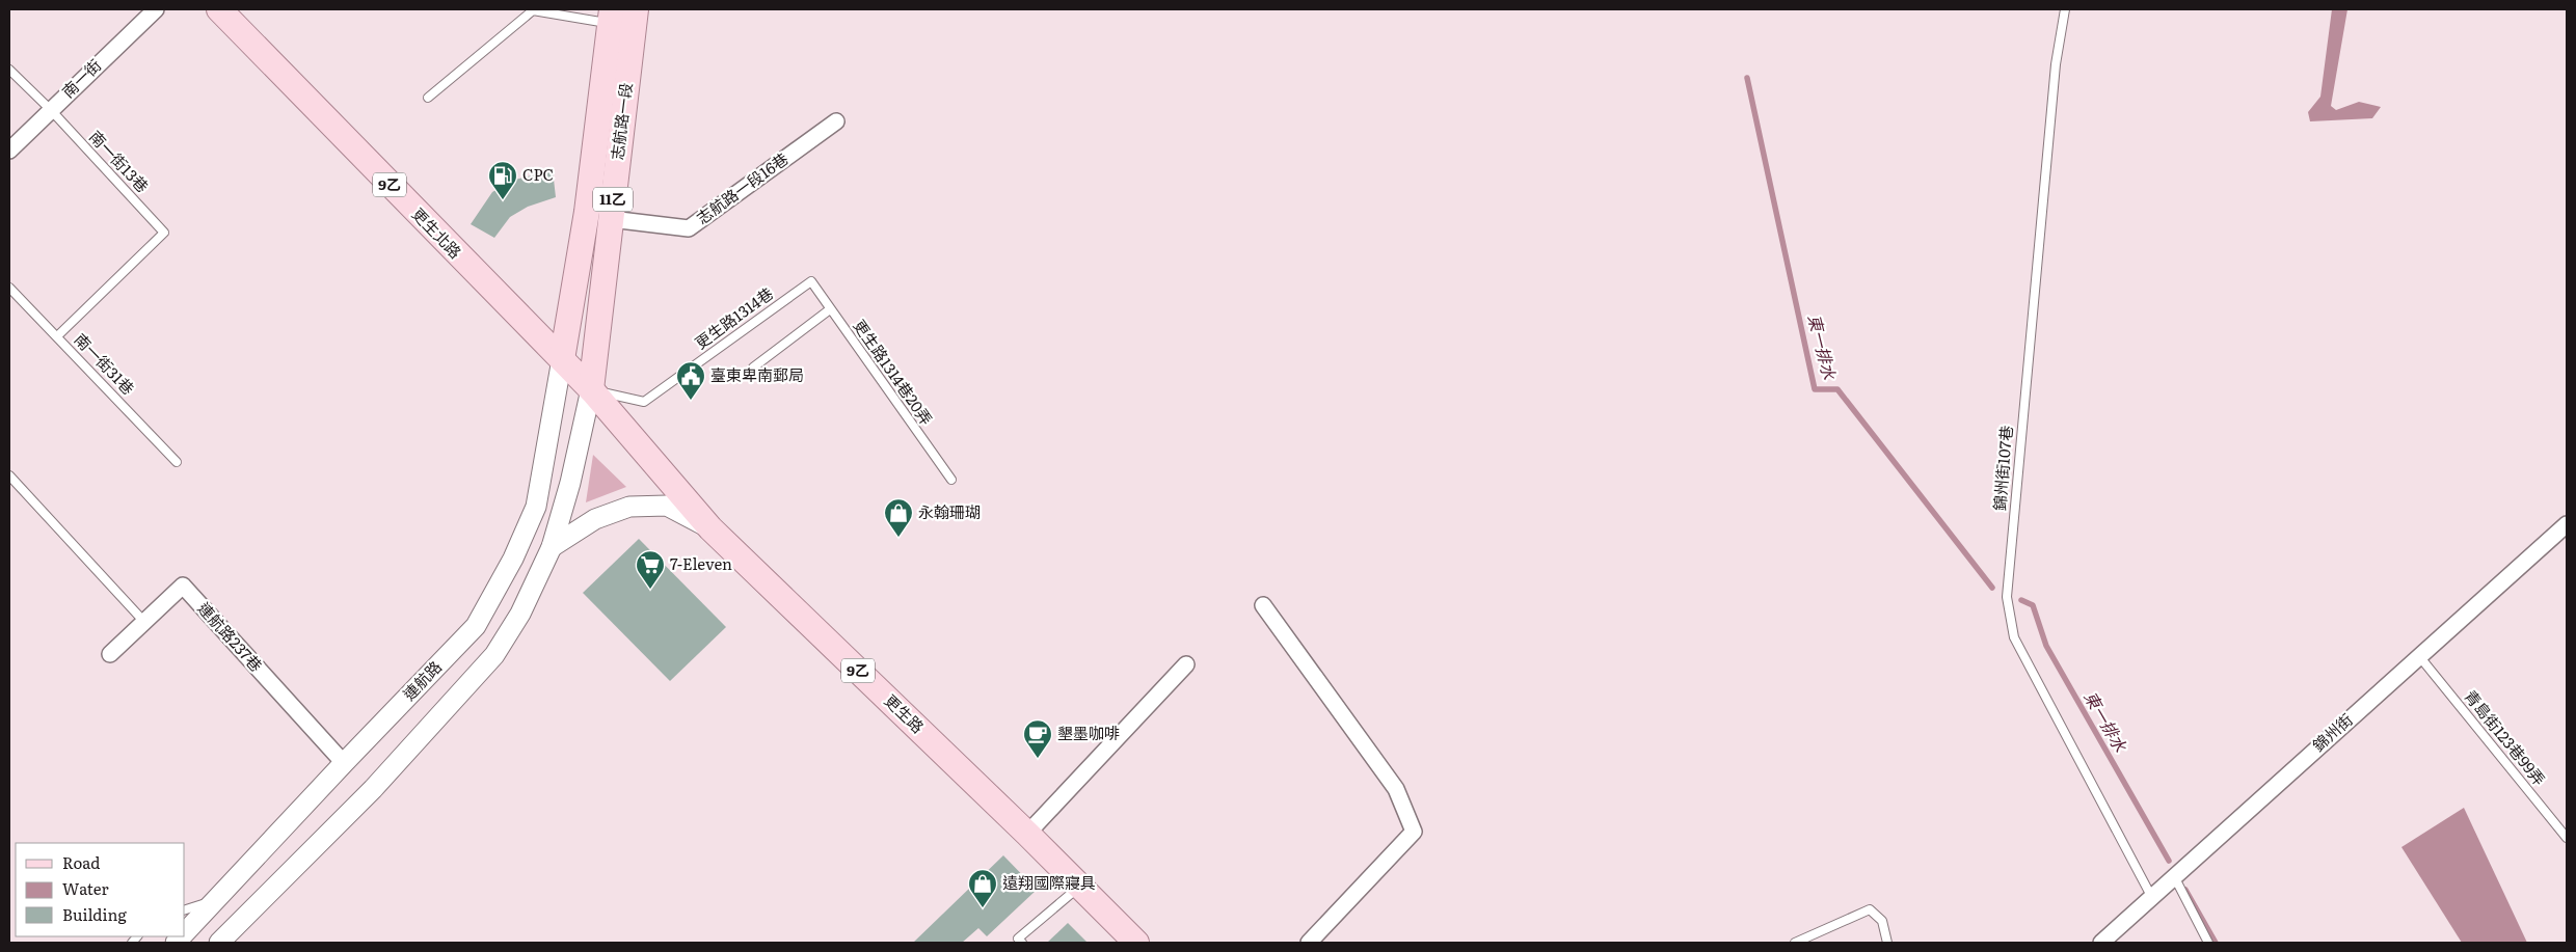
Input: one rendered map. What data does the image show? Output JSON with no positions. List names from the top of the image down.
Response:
{
  "streets": {
    "main road": [
      "志航路一段",
      "9乙",
      "11乙",
      "更生北路",
      "更生路"
    ],
    "street": [
      "南一街",
      "志航路一段16巷",
      "連航路237巷",
      "連航路",
      "錦州街"
    ],
    "lane": [
      "南一街13巷",
      "更生路1314巷",
      "南一街31巷",
      "更生路1314巷20弄",
      "錦州街107巷",
      "青島街123巷99弄"
    ]
  },
  "crossings": [
    ["南一街", "南一街13巷"],
    ["志航路一段", "志航路一段16巷"],
    ["志航路一段", "更生北路"],
    ["志航路一段", "更生路1314巷"],
    ["志航路一段", "連航路"],
    ["志航路一段", "更生路"],
    ["南一街13巷", "南一街31巷"],
    ["更生北路", "更生路1314巷"],
    ["更生北路", "連航路"],
    ["更生北路", "更生路"],
    ["更生路1314巷", "更生路1314巷20弄"],
    ["更生路1314巷", "更生路"],
    ["錦州街107巷", "錦州街"],
    ["連航路237巷", "連航路"],
    ["錦州街", "青島街123巷99弄"]
  ],
  "water": ["東一排水"],
  "places": {
    "fuel station": ["CPC"],
    "public building": ["臺東卑南郵局"],
    "shop": ["永翰珊瑚", "遠翔國際寢具"],
    "supermarket": ["7-Eleven"],
    "cafe": ["墾墨咖啡"]
  },
  "legend": ["Road", "Water", "Building"]
}
